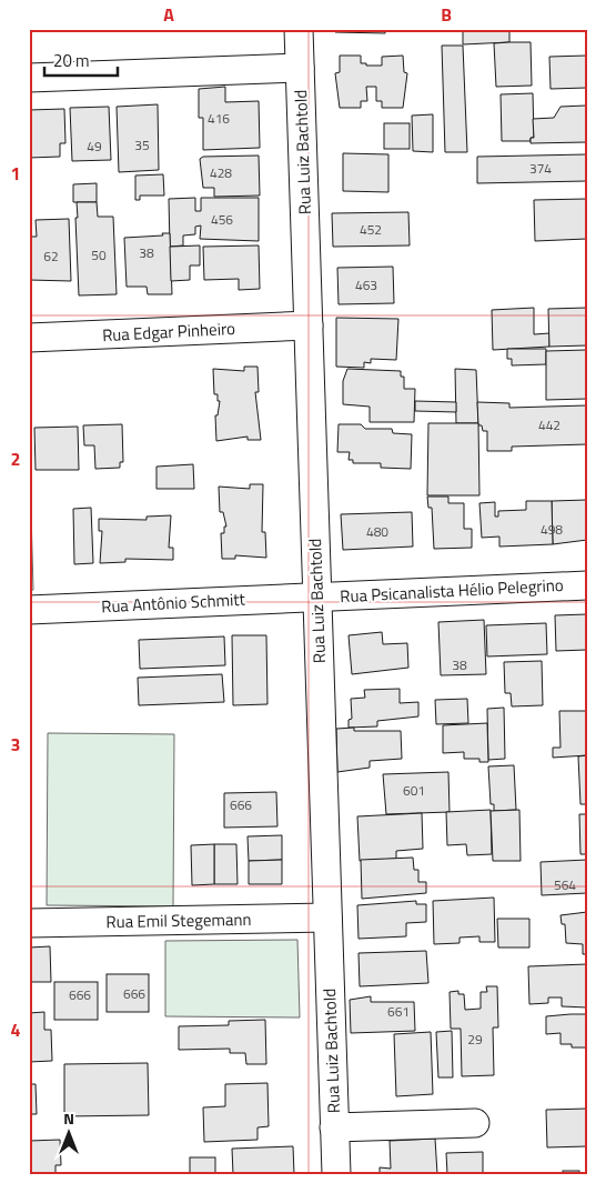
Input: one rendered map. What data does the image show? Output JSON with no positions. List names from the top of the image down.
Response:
{
  "streets": {
    "street": [
      "Rua Luiz Bachtold",
      "Rua Edgar Pinheiro",
      "Rua Psicanalista Hélio Pelegrino",
      "Rua Antônio Schmitt",
      "Rua Emil Stegemann"
    ]
  },
  "crossings": [
    ["Rua Luiz Bachtold", "Rua Edgar Pinheiro"],
    ["Rua Luiz Bachtold", "Rua Psicanalista Hélio Pelegrino"],
    ["Rua Luiz Bachtold", "Rua Antônio Schmitt"],
    ["Rua Luiz Bachtold", "Rua Emil Stegemann"],
    ["Rua Psicanalista Hélio Pelegrino", "Rua Antônio Schmitt"]
  ],
  "house_numbers": [
    "416",
    "35",
    "49",
    "374",
    "428",
    "456",
    "452",
    "38",
    "50",
    "62",
    "463",
    "442",
    "498",
    "480",
    "38",
    "601",
    "666",
    "564",
    "666",
    "666",
    "661",
    "29"
  ],
  "scale_bar": "20 m",
  "north": "top",
  "grid": {
    "columns": ["A", "B"],
    "rows": [
      "1",
      "2",
      "3",
      "4"
    ]
  }
}
